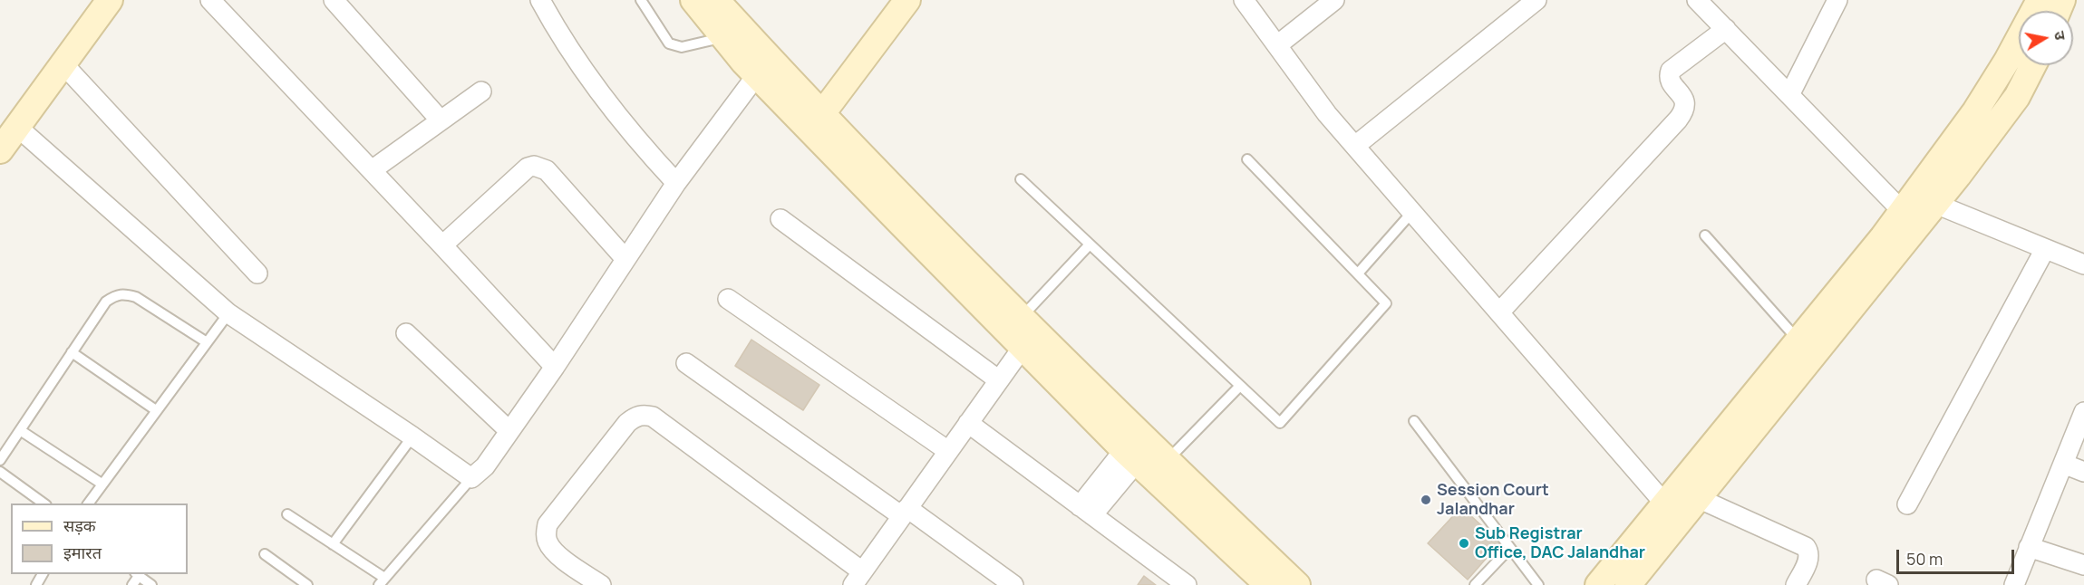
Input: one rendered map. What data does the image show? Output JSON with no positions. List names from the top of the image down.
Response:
{
  "places": ["Session Court Jalandhar", "Sub Registrar Office, DAC Jalandhar"],
  "legend": ["सड़क", "इमारत"],
  "scale_bar": "50 m",
  "north": "right"
}
